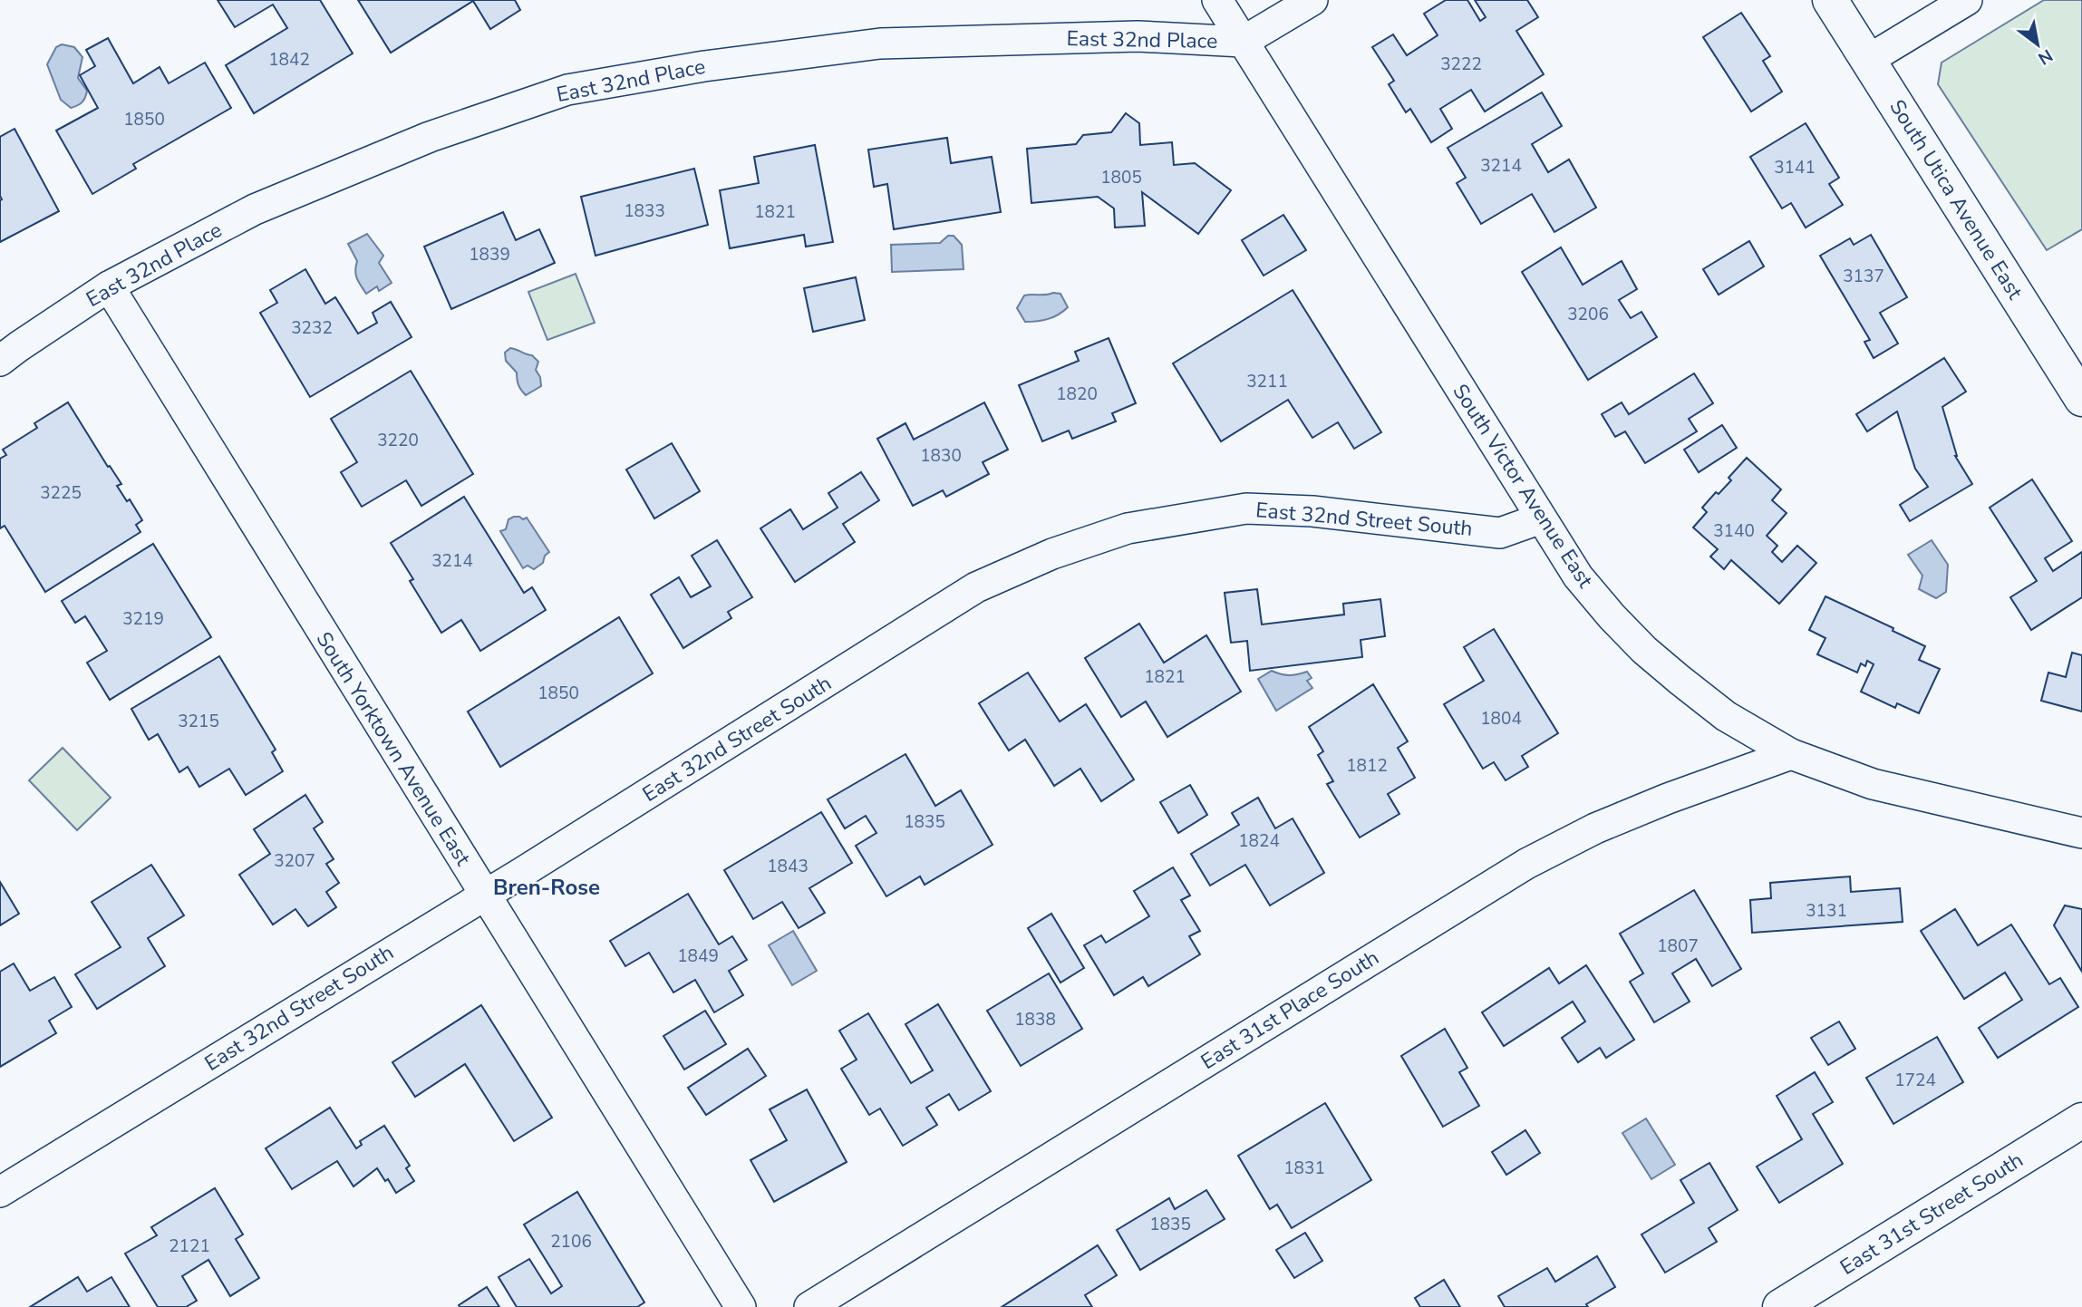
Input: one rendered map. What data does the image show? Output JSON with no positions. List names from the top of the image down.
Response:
{
  "streets": {
    "street": [
      "East 32nd Place",
      "South Utica Avenue East",
      "South Victor Avenue East",
      "East 32nd Street South",
      "South Yorktown Avenue East",
      "East 31st Place South",
      "East 31st Street South"
    ]
  },
  "crossings": [
    ["East 32nd Place", "South Victor Avenue East"],
    ["East 32nd Place", "South Yorktown Avenue East"],
    ["South Victor Avenue East", "East 32nd Street South"],
    ["South Victor Avenue East", "East 31st Place South"],
    ["East 32nd Street South", "South Yorktown Avenue East"]
  ],
  "districts": ["Bren-Rose"],
  "house_numbers": [
    "1842",
    "3222",
    "1850",
    "3214",
    "3141",
    "1805",
    "1833",
    "1821",
    "1839",
    "3137",
    "3206",
    "3232",
    "3211",
    "1820",
    "3220",
    "1830",
    "3225",
    "3140",
    "3214",
    "3219",
    "1821",
    "1850",
    "1804",
    "3215",
    "1812",
    "1835",
    "1824",
    "3207",
    "1843",
    "3131",
    "1807",
    "1849",
    "1838",
    "1724",
    "1831",
    "1835",
    "2106",
    "2121"
  ],
  "north": "bottom right"
}
